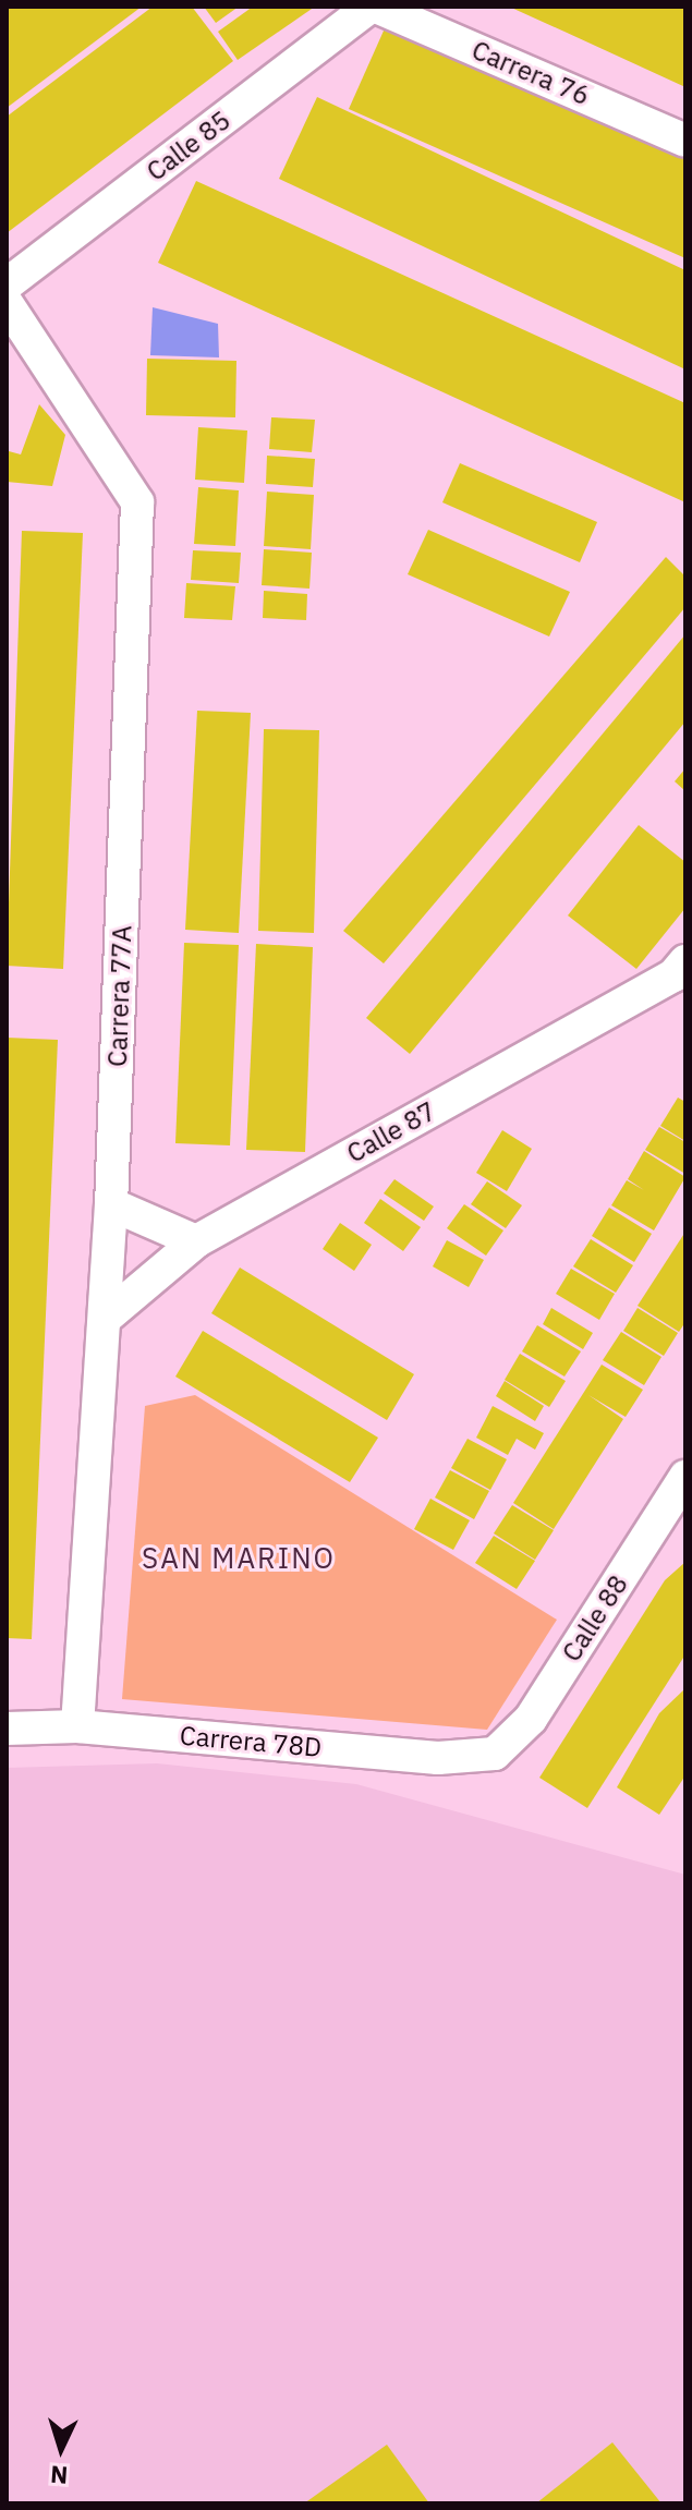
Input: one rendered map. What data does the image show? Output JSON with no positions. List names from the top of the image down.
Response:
{
  "streets": {
    "street": [
      "Carrera 76",
      "Calle 85",
      "Carrera 77A",
      "Calle 87",
      "Calle 88",
      "Carrera 78D"
    ]
  },
  "crossings": [
    ["Carrera 76", "Calle 85"],
    ["Carrera 77A", "Calle 87"],
    ["Carrera 77A", "Carrera 78D"],
    ["Calle 88", "Carrera 78D"]
  ],
  "districts": ["SAN MARINO"],
  "north": "bottom"
}
